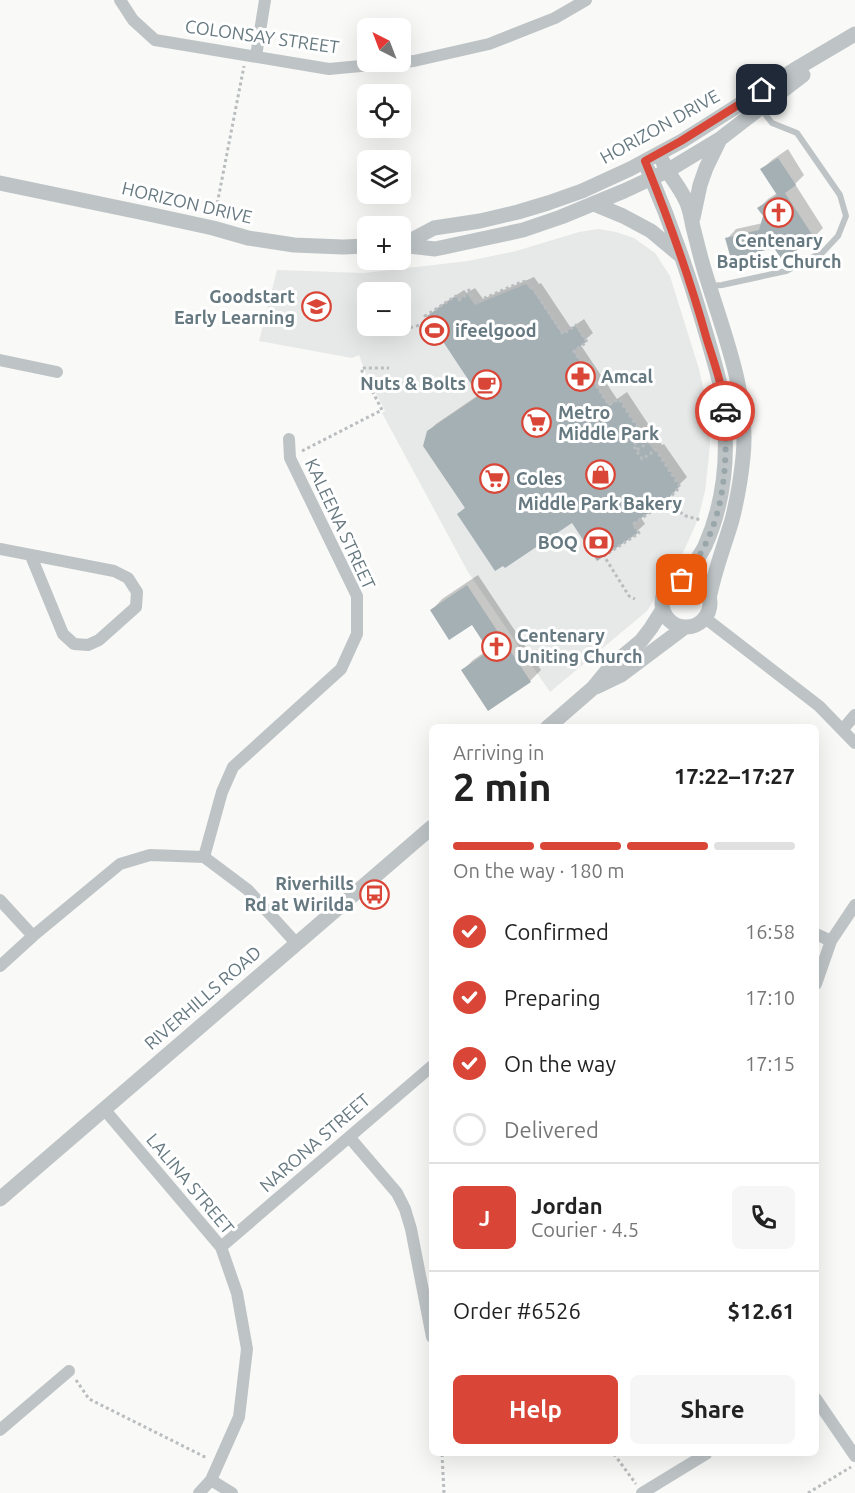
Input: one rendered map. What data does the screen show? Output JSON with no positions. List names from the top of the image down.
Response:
{
  "streets": {
    "street": [
      "COLONSAY STREET",
      "HORIZON DRIVE",
      "KALEENA STREET",
      "RIVERHILLS ROAD",
      "NARONA STREET",
      "LALINA STREET"
    ]
  },
  "crossings": [
    ["RIVERHILLS ROAD", "LALINA STREET"],
    ["NARONA STREET", "LALINA STREET"]
  ],
  "places": {
    "church": ["Centenary Baptist Church", "Centenary Uniting Church"],
    "school or university": ["Goodstart Early Learning"],
    "sports": ["ifeelgood"],
    "pharmacy": ["Amcal"],
    "cafe": ["Nuts & Bolts"],
    "supermarket": ["Metro Middle Park", "Coles"],
    "shop": ["Middle Park Bakery"],
    "bank": ["BOQ"],
    "bus stop": ["Riverhills Rd at Wirilda"]
  },
  "north": "top left",
  "page": {
    "map_buttons": ["+", "−"],
    "heading": ["2 min", "Arriving in", "17:22–17:27"],
    "panel": [
      "Jordan",
      "Courier · 4.5",
      "Order #6526",
      "$12.61"
    ],
    "bar": "On the way · 180 m",
    "list": [
      ["Confirmed", "16:58"],
      ["Preparing", "17:10"],
      ["On the way", "17:15"],
      "Delivered"
    ],
    "round": "J",
    "buttons": ["Help", "Share"]
  }
}
